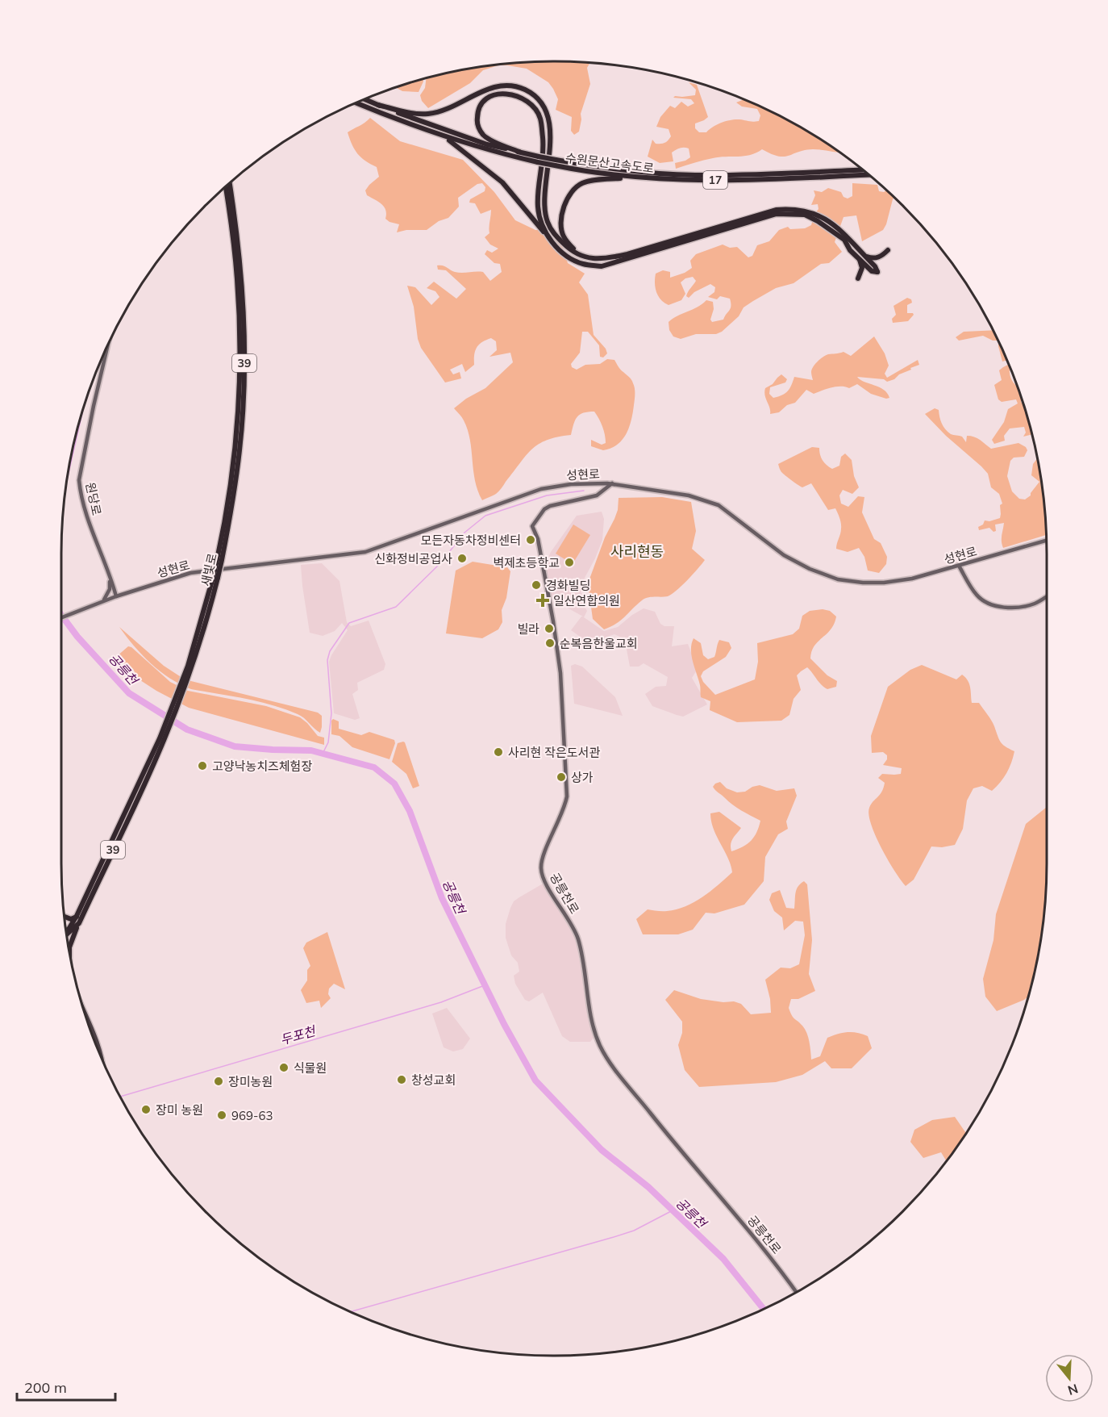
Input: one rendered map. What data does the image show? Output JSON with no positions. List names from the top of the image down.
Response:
{
  "streets": {
    "highway": [
      "수원문산고속도로",
      "17",
      "39",
      "새빛로"
    ],
    "main road": ["성현로", "원당로", "공릉천로"]
  },
  "crossings": [
    ["성현로", "원당로"],
    ["성현로", "공릉천로"]
  ],
  "districts": ["사리현동"],
  "water": ["공릉천", "두포천"],
  "places": {
    "other": [
      "모든자동차정비센터",
      "신화정비공업사",
      "벽제초등학교",
      "경화빌딩",
      "빌라",
      "순복음한울교회",
      "사리현 작은도서관",
      "고양낙농치즈체험장",
      "상가",
      "식물원",
      "창성교회",
      "장미농원",
      "장미 농원",
      "969-63"
    ],
    "health": ["일산연합의원"]
  },
  "scale_bar": "200 m",
  "north": "bottom"
}
